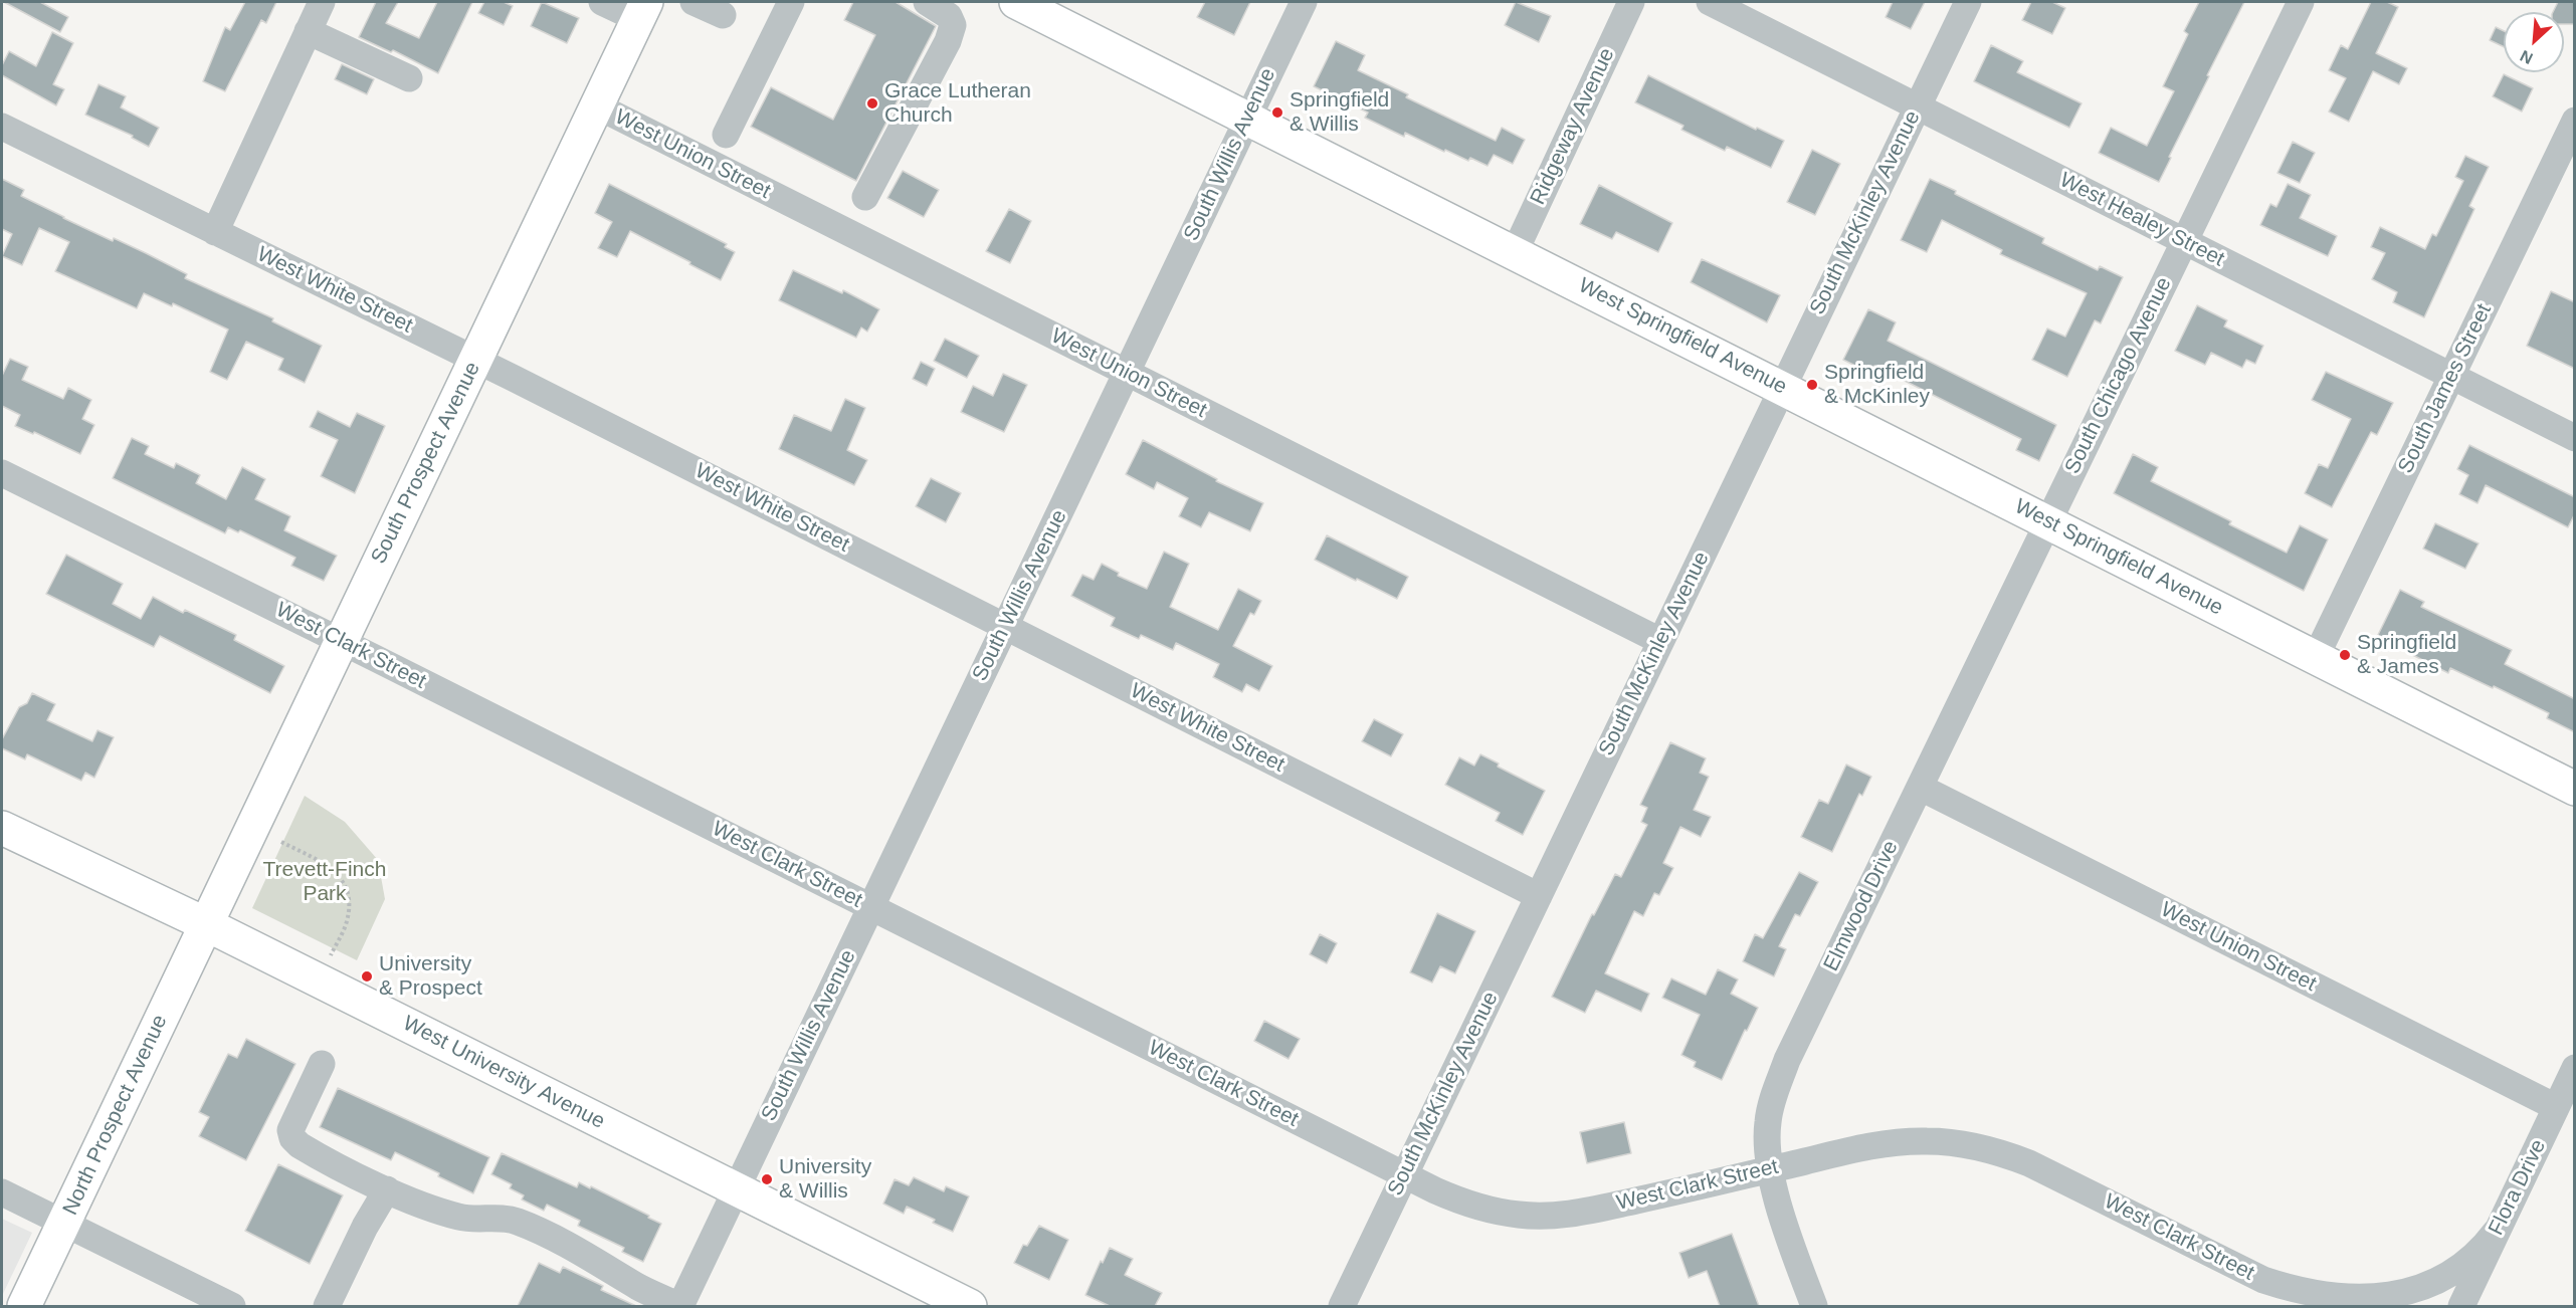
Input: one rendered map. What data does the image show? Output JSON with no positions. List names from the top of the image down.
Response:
{
  "streets": {
    "main road": [
      "West Springfield Avenue",
      "South Prospect Avenue",
      "West University Avenue",
      "North Prospect Avenue"
    ],
    "street": [
      "Ridgeway Avenue",
      "West Union Street",
      "South Willis Avenue",
      "South McKinley Avenue",
      "West Healey Street",
      "West White Street",
      "South Chicago Avenue",
      "South James Street",
      "West Clark Street",
      "Elmwood Drive",
      "Flora Drive"
    ]
  },
  "crossings": [
    ["Ridgeway Avenue", "West Springfield Avenue"],
    ["West Union Street", "South Willis Avenue"],
    ["West Union Street", "South McKinley Avenue"],
    ["West Union Street", "South Prospect Avenue"],
    ["West Union Street", "Elmwood Drive"],
    ["West Union Street", "Flora Drive"],
    ["South Willis Avenue", "West White Street"],
    ["South Willis Avenue", "West Springfield Avenue"],
    ["South Willis Avenue", "West Clark Street"],
    ["South Willis Avenue", "West University Avenue"],
    ["South McKinley Avenue", "West Healey Street"],
    ["South McKinley Avenue", "West White Street"],
    ["South McKinley Avenue", "West Springfield Avenue"],
    ["South McKinley Avenue", "West Clark Street"],
    ["West Healey Street", "South Chicago Avenue"],
    ["West Healey Street", "South James Street"],
    ["West White Street", "South Prospect Avenue"],
    ["West Springfield Avenue", "South Chicago Avenue"],
    ["West Springfield Avenue", "South James Street"],
    ["West Springfield Avenue", "Elmwood Drive"],
    ["South Chicago Avenue", "Elmwood Drive"],
    ["South Prospect Avenue", "West Clark Street"],
    ["South Prospect Avenue", "West University Avenue"],
    ["South Prospect Avenue", "North Prospect Avenue"],
    ["West Clark Street", "Elmwood Drive"],
    ["West Clark Street", "Flora Drive"],
    ["West University Avenue", "North Prospect Avenue"]
  ],
  "parks": ["Trevett-Finch Park"],
  "places": [
    "Grace Lutheran Church",
    "Springfield & Willis",
    "Springfield & McKinley",
    "Springfield & James",
    "University & Prospect",
    "University & Willis"
  ],
  "north": "bottom left"
}
